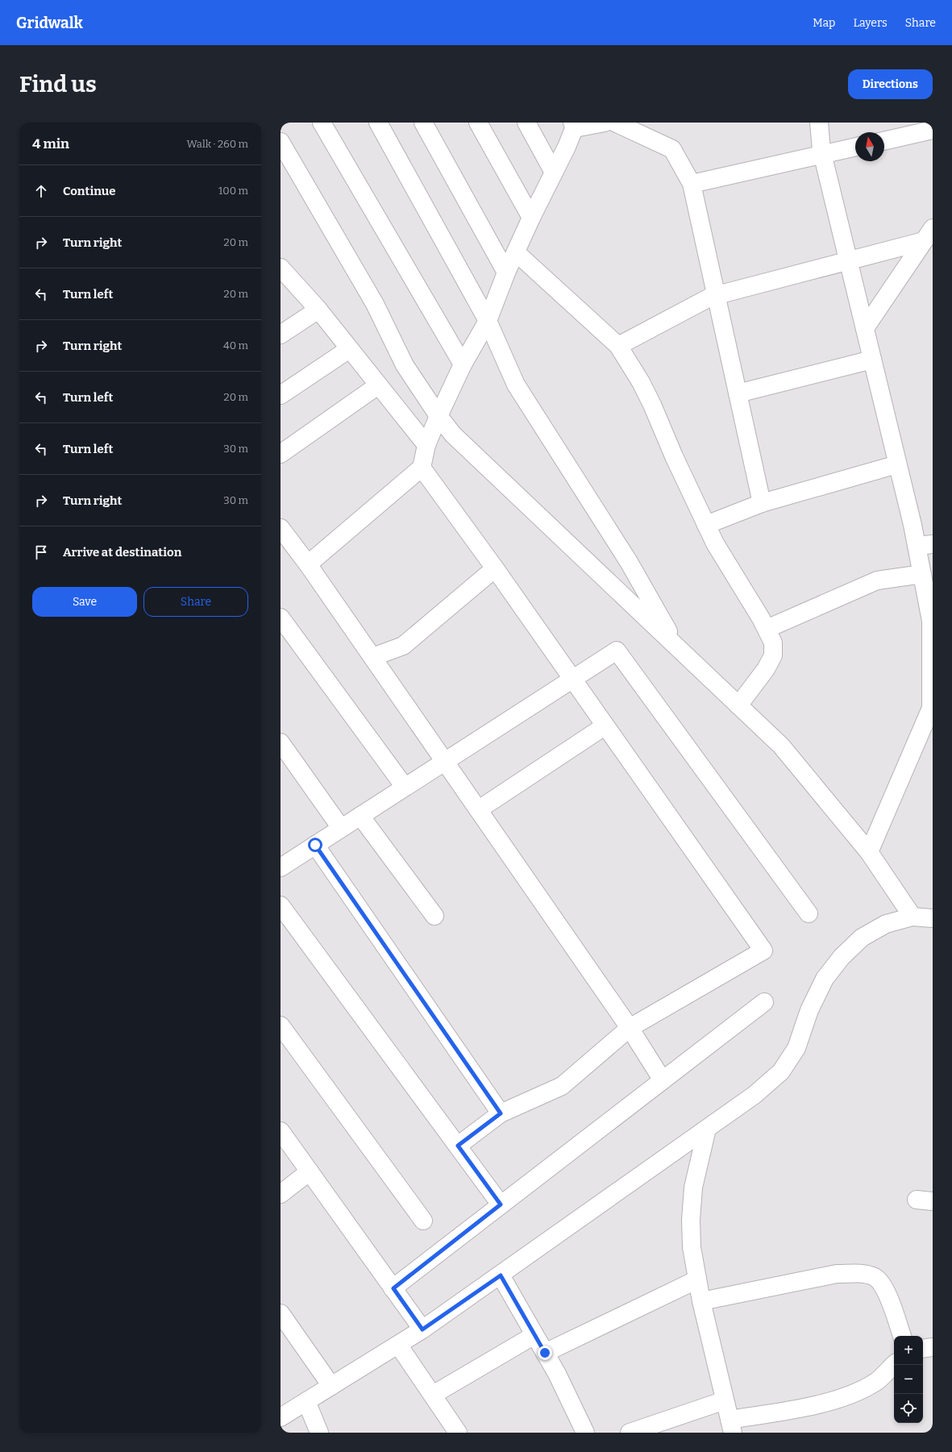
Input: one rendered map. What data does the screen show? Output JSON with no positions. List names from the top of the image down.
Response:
{
  "north": "top",
  "page": {
    "header": "Gridwalk",
    "nav": ["Map", "Layers", "Share"],
    "buttons": [
      "Directions",
      ["Save", "Share"]
    ],
    "title": "Find us",
    "heading": ["4 min", "Walk · 260 m"],
    "list": [
      ["Continue", "100 m"],
      ["Turn right", "20 m"],
      ["Turn left", "20 m"],
      ["Turn right", "40 m"],
      ["Turn left", "20 m"],
      ["Turn left", "30 m"],
      ["Turn right", "30 m"],
      "Arrive at destination"
    ],
    "map_buttons": ["+", "−"]
  }
}
